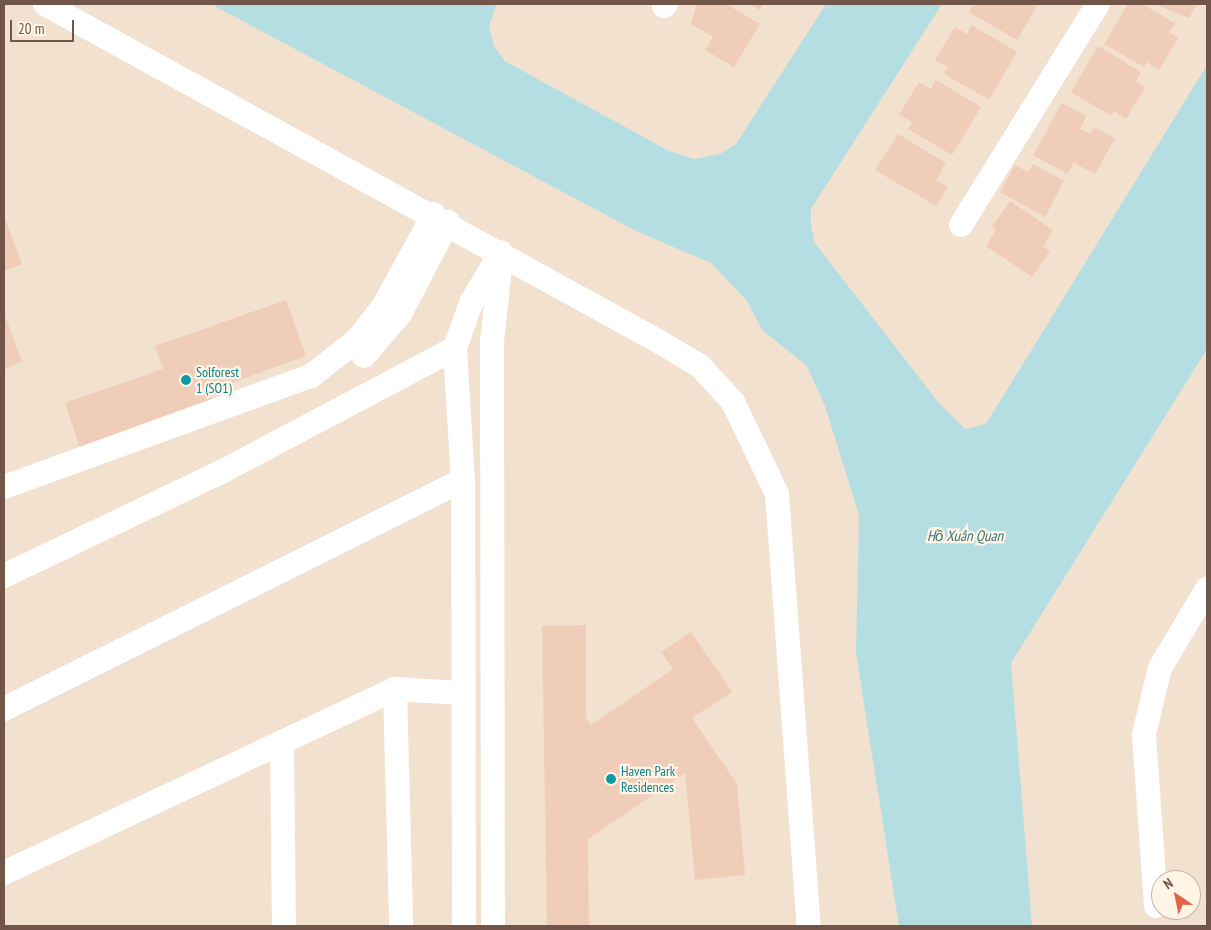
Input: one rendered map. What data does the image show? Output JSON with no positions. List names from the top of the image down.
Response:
{
  "water": ["Hồ Xuân Quan"],
  "places": ["Solforest 1 (SO1)", "Haven Park Residences"],
  "scale_bar": "20 m",
  "north": "top left"
}
